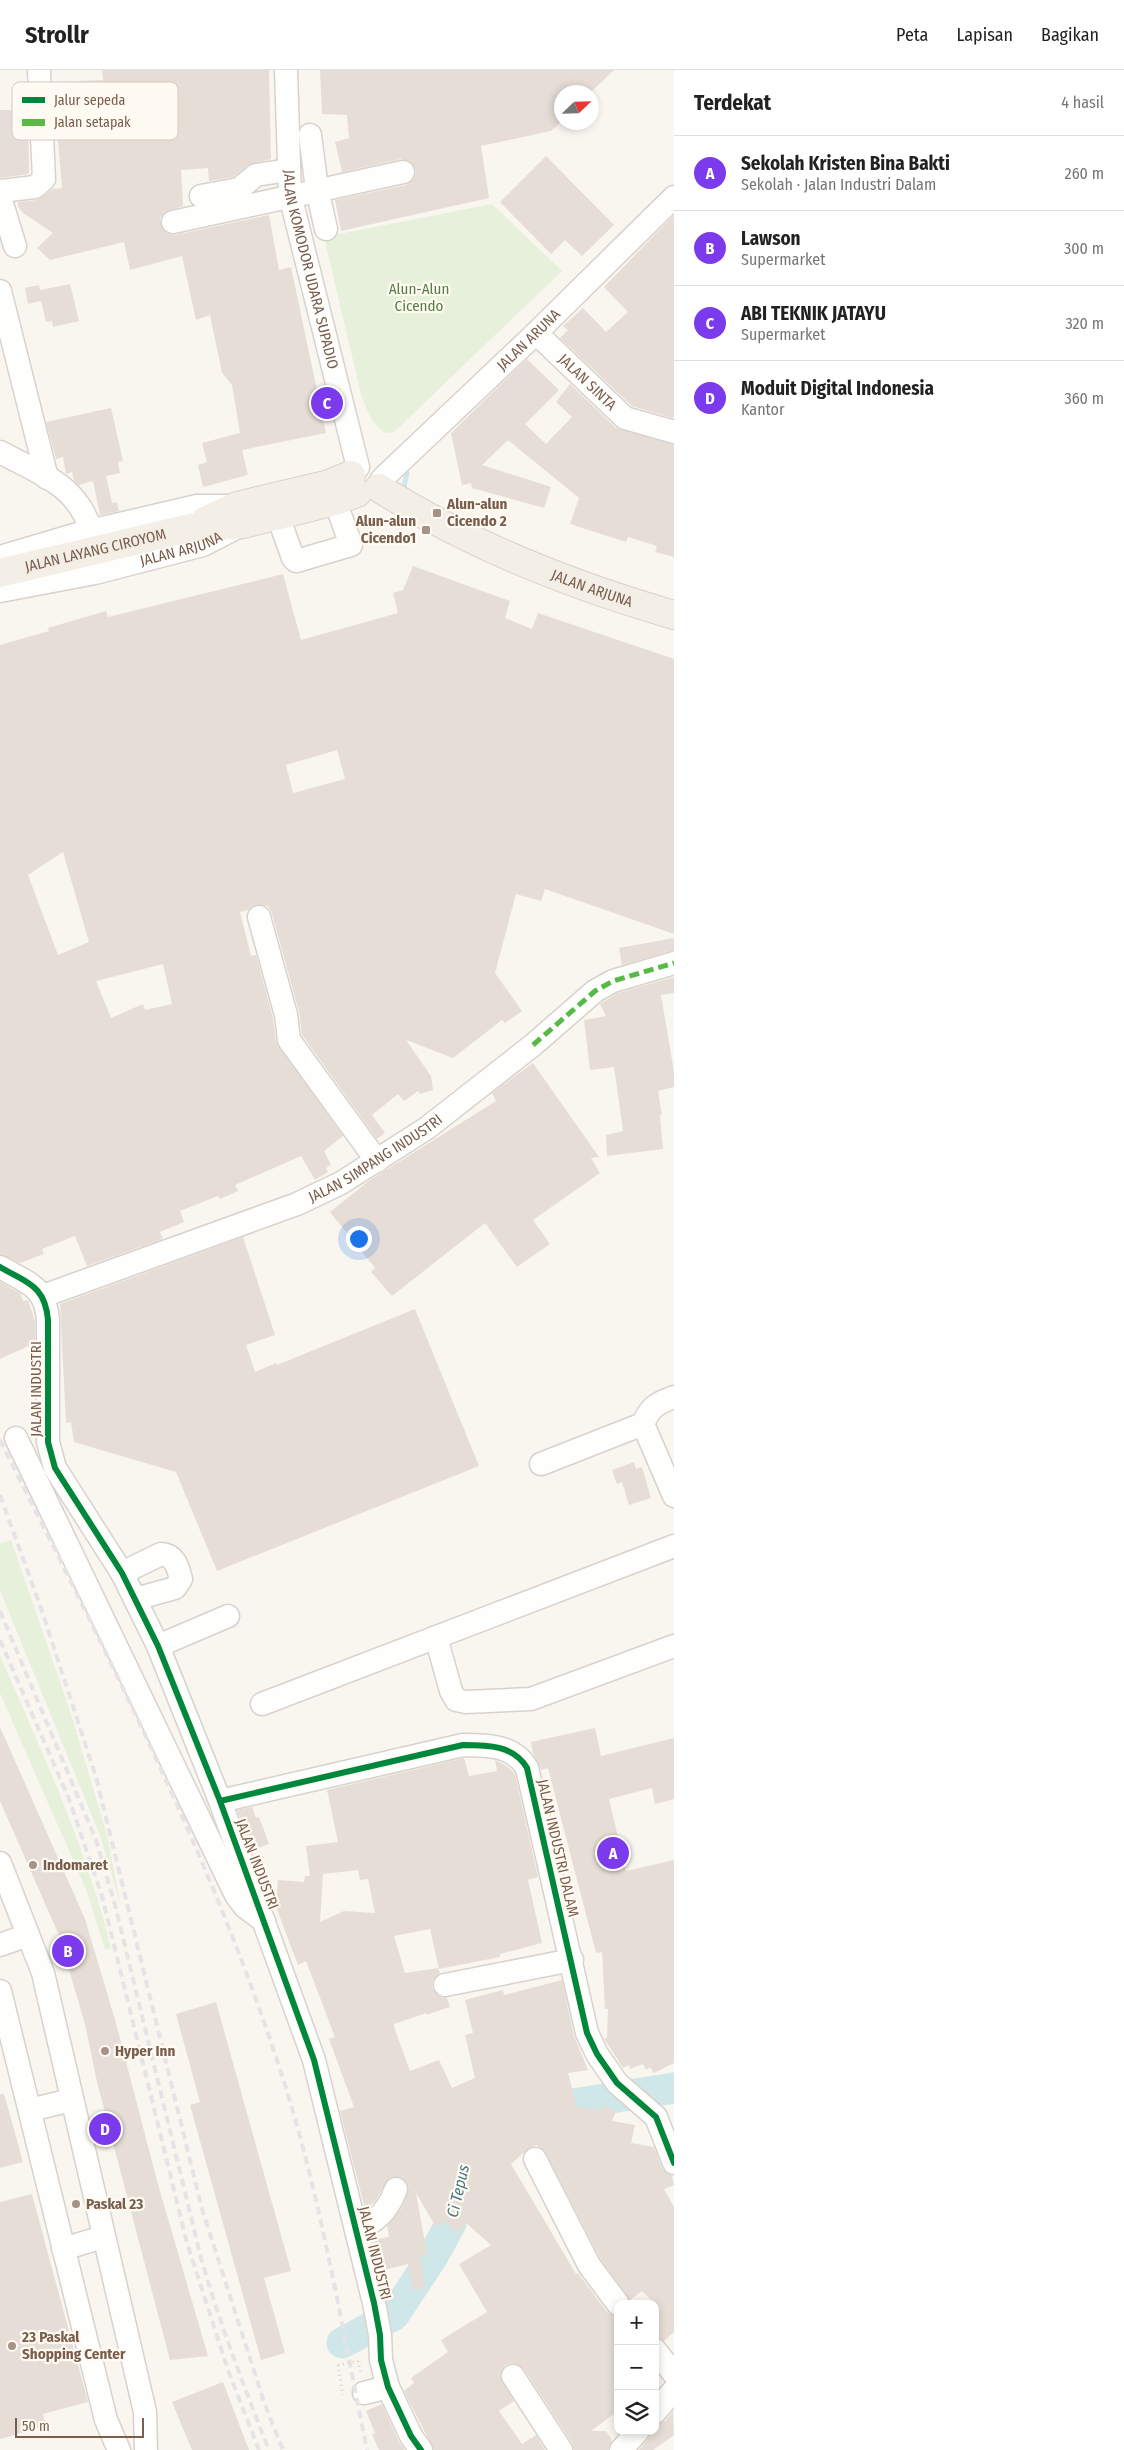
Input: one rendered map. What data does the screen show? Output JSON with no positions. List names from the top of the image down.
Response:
{
  "streets": {
    "main road": ["JALAN ARJUNA", "JALAN LAYANG CIROYOM"],
    "street": [
      "JALAN KOMODOR UDARA SUPADIO",
      "JALAN ARUNA",
      "JALAN SINTA",
      "JALAN SIMPANG INDUSTRI",
      "JALAN INDUSTRI",
      "JALAN INDUSTRI DALAM"
    ]
  },
  "crossings": [
    ["JALAN KOMODOR UDARA SUPADIO", "JALAN ARUNA"],
    ["JALAN KOMODOR UDARA SUPADIO", "JALAN ARJUNA"],
    ["JALAN ARUNA", "JALAN SINTA"],
    ["JALAN ARUNA", "JALAN ARJUNA"],
    ["JALAN ARJUNA", "JALAN LAYANG CIROYOM"],
    ["JALAN SIMPANG INDUSTRI", "JALAN INDUSTRI"],
    ["JALAN INDUSTRI", "JALAN INDUSTRI DALAM"]
  ],
  "water": ["Ci Tepus"],
  "parks": ["Alun-Alun Cicendo"],
  "places": {
    "transit": ["Alun-alun Cicendo 2", "Alun-alun Cicendo1"],
    "other": [
      "Indomaret",
      "Hyper Inn",
      "Paskal 23",
      "23 Paskal Shopping Center"
    ]
  },
  "legend": ["Jalur sepeda", "Jalan setapak"],
  "scale_bar": "50 m",
  "north": "top right",
  "page": {
    "header": "Strollr",
    "nav": ["Peta", "Lapisan", "Bagikan"],
    "heading": ["Terdekat", "4 hasil"],
    "list": [
      {
        "mark": "A",
        "name": "Sekolah Kristen Bina Bakti",
        "note": "Sekolah · Jalan Industri Dalam",
        "value": "260 m"
      },
      {
        "mark": "B",
        "name": "Lawson",
        "note": "Supermarket",
        "value": "300 m"
      },
      {
        "mark": "C",
        "name": "ABI TEKNIK JATAYU",
        "note": "Supermarket",
        "value": "320 m"
      },
      {
        "mark": "D",
        "name": "Moduit Digital Indonesia",
        "note": "Kantor",
        "value": "360 m"
      }
    ],
    "pins": [
      "C",
      "A",
      "B",
      "D"
    ],
    "map_buttons": ["+", "−"],
    "scale": "50 m"
  }
}
